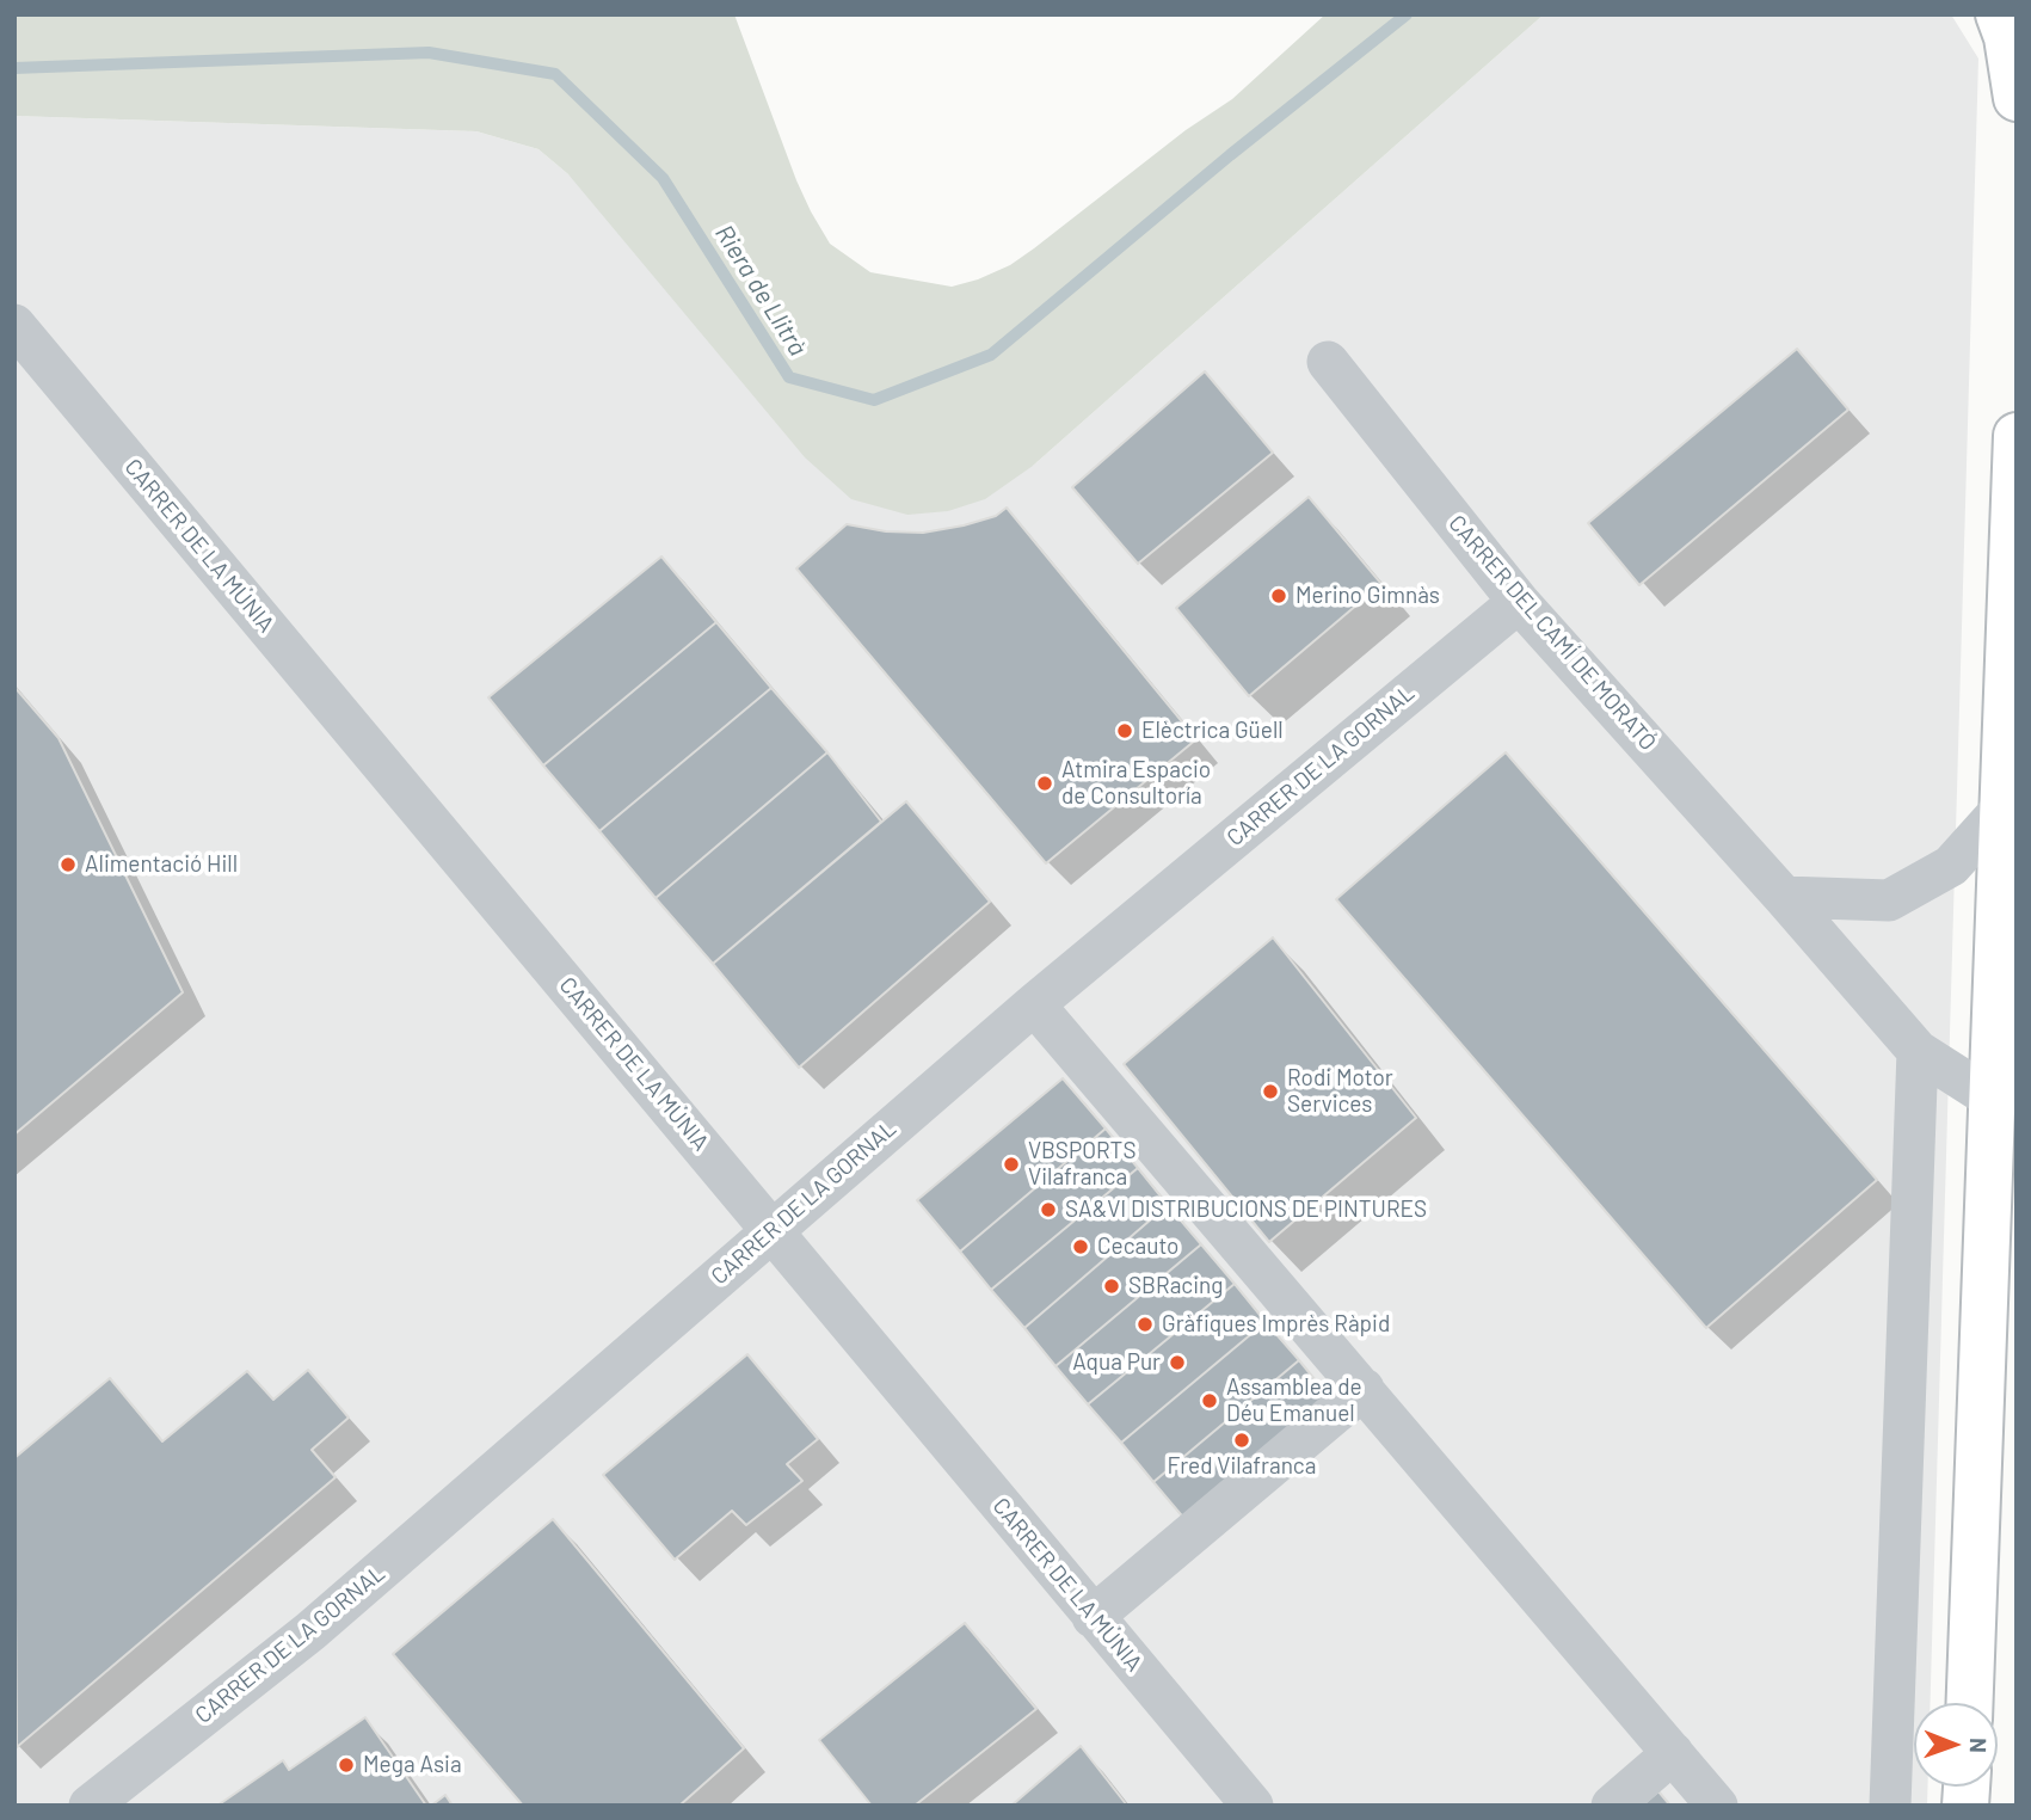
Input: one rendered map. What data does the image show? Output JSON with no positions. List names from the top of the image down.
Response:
{
  "streets": {
    "street": ["CARRER DE LA MÚNIA", "CARRER DEL CAMÍ DE MORATÓ", "CARRER DE LA GORNAL"]
  },
  "crossings": [
    ["CARRER DE LA MÚNIA", "CARRER DE LA GORNAL"],
    ["CARRER DEL CAMÍ DE MORATÓ", "CARRER DE LA GORNAL"]
  ],
  "water": ["Riera de Llitrà"],
  "places": [
    "Merino Gimnàs",
    "Elèctrica Güell",
    "Atmira Espacio de Consultoría",
    "Alimentació Hill",
    "Rodi Motor Services",
    "VBSPORTS Vilafranca",
    "SA&VI DISTRIBUCIONS DE PINTURES",
    "Cecauto",
    "SBRacing",
    "Gràfiques Imprès Ràpid",
    "Aqua Pur",
    "Assamblea de Déu Emanuel",
    "Fred Vilafranca",
    "Mega Asia"
  ],
  "north": "right"
}
